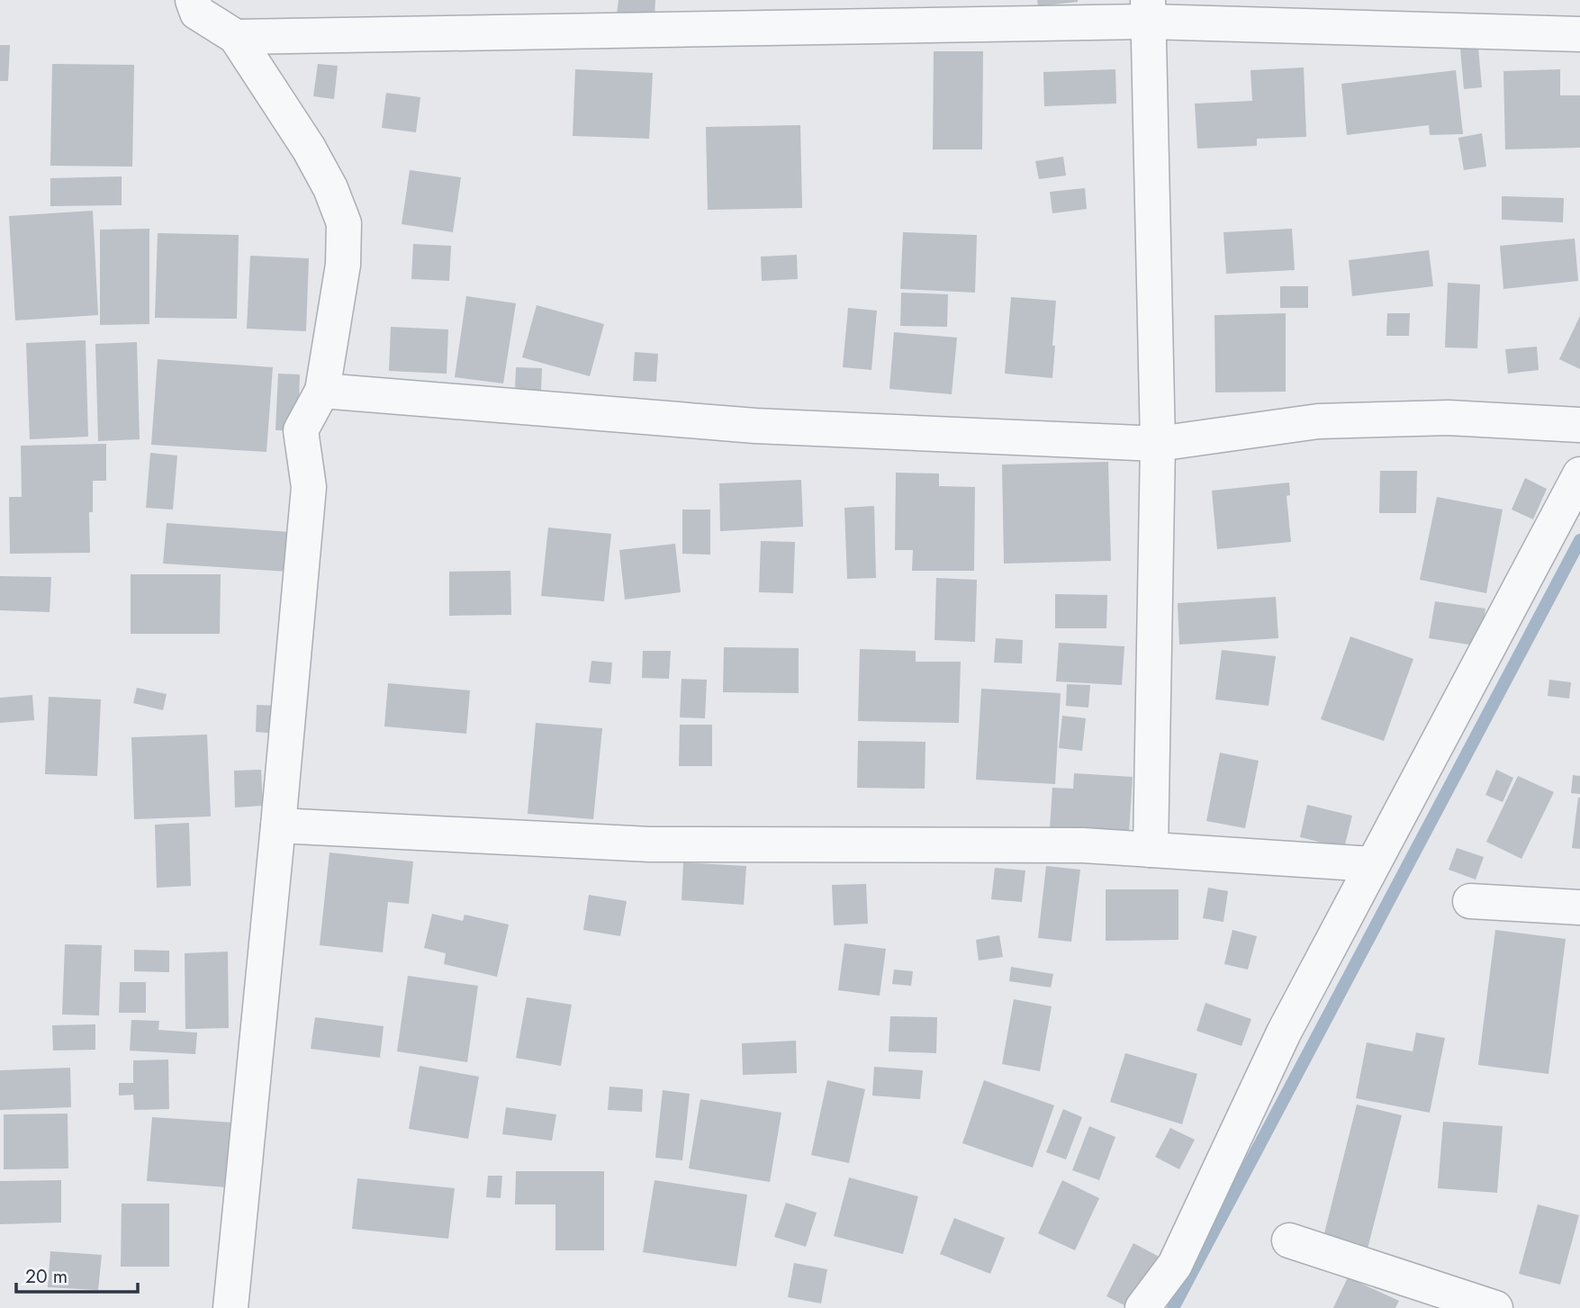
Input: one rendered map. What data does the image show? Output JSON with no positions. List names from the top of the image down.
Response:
{
  "scale_bar": "20 m"
}
